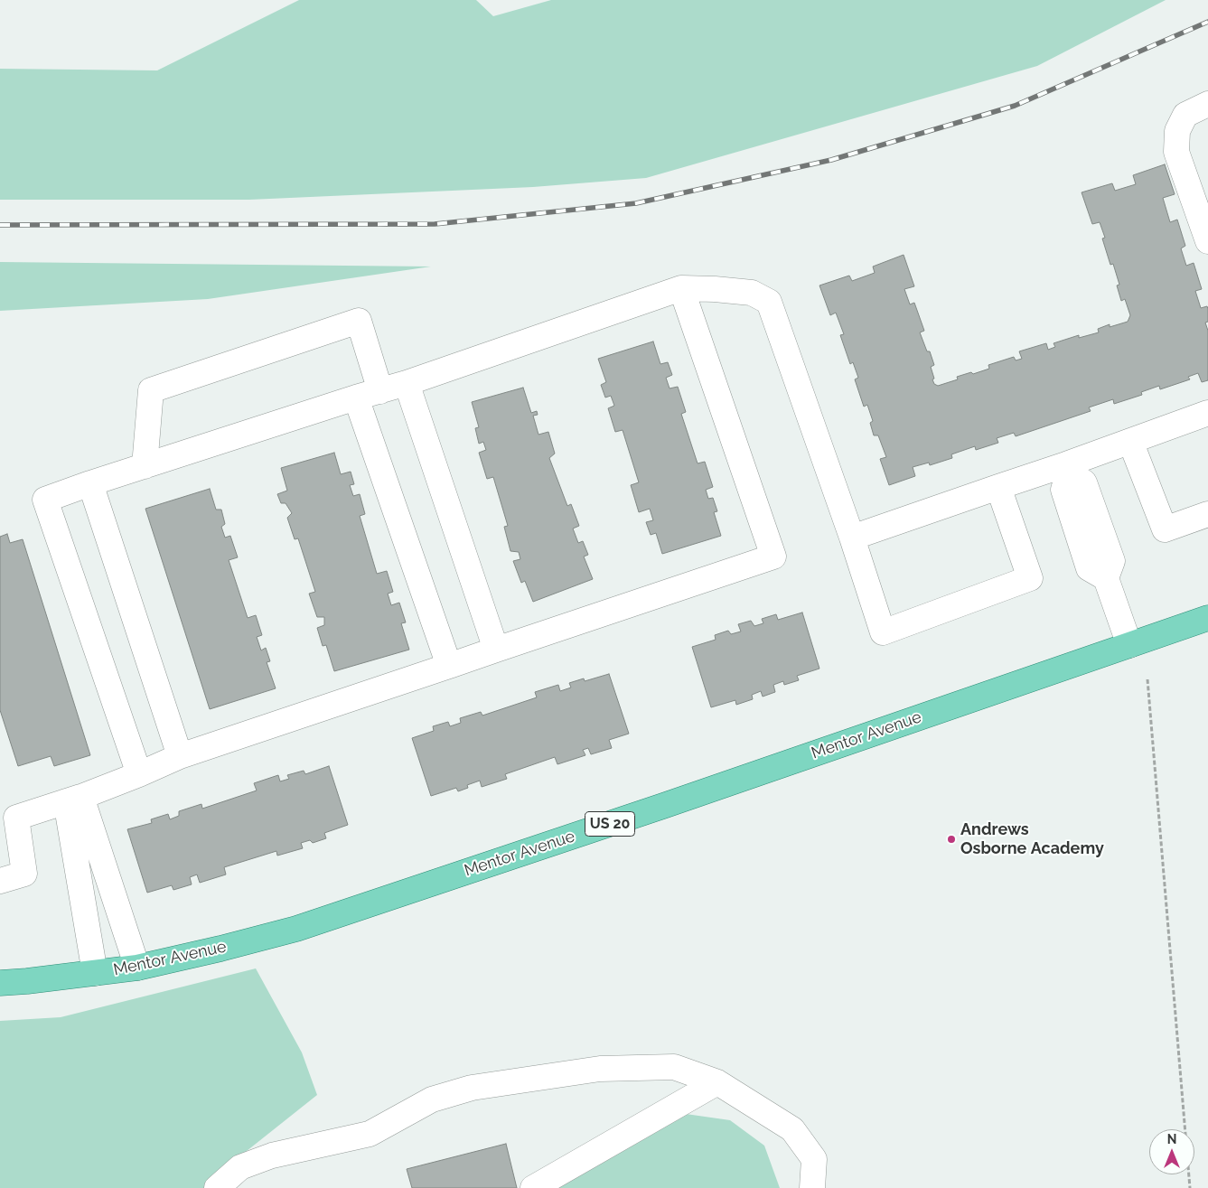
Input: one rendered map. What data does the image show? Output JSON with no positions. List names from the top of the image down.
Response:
{
  "streets": {
    "main road": ["Mentor Avenue", "US 20"]
  },
  "places": ["Andrews Osborne Academy"],
  "north": "top"
}
